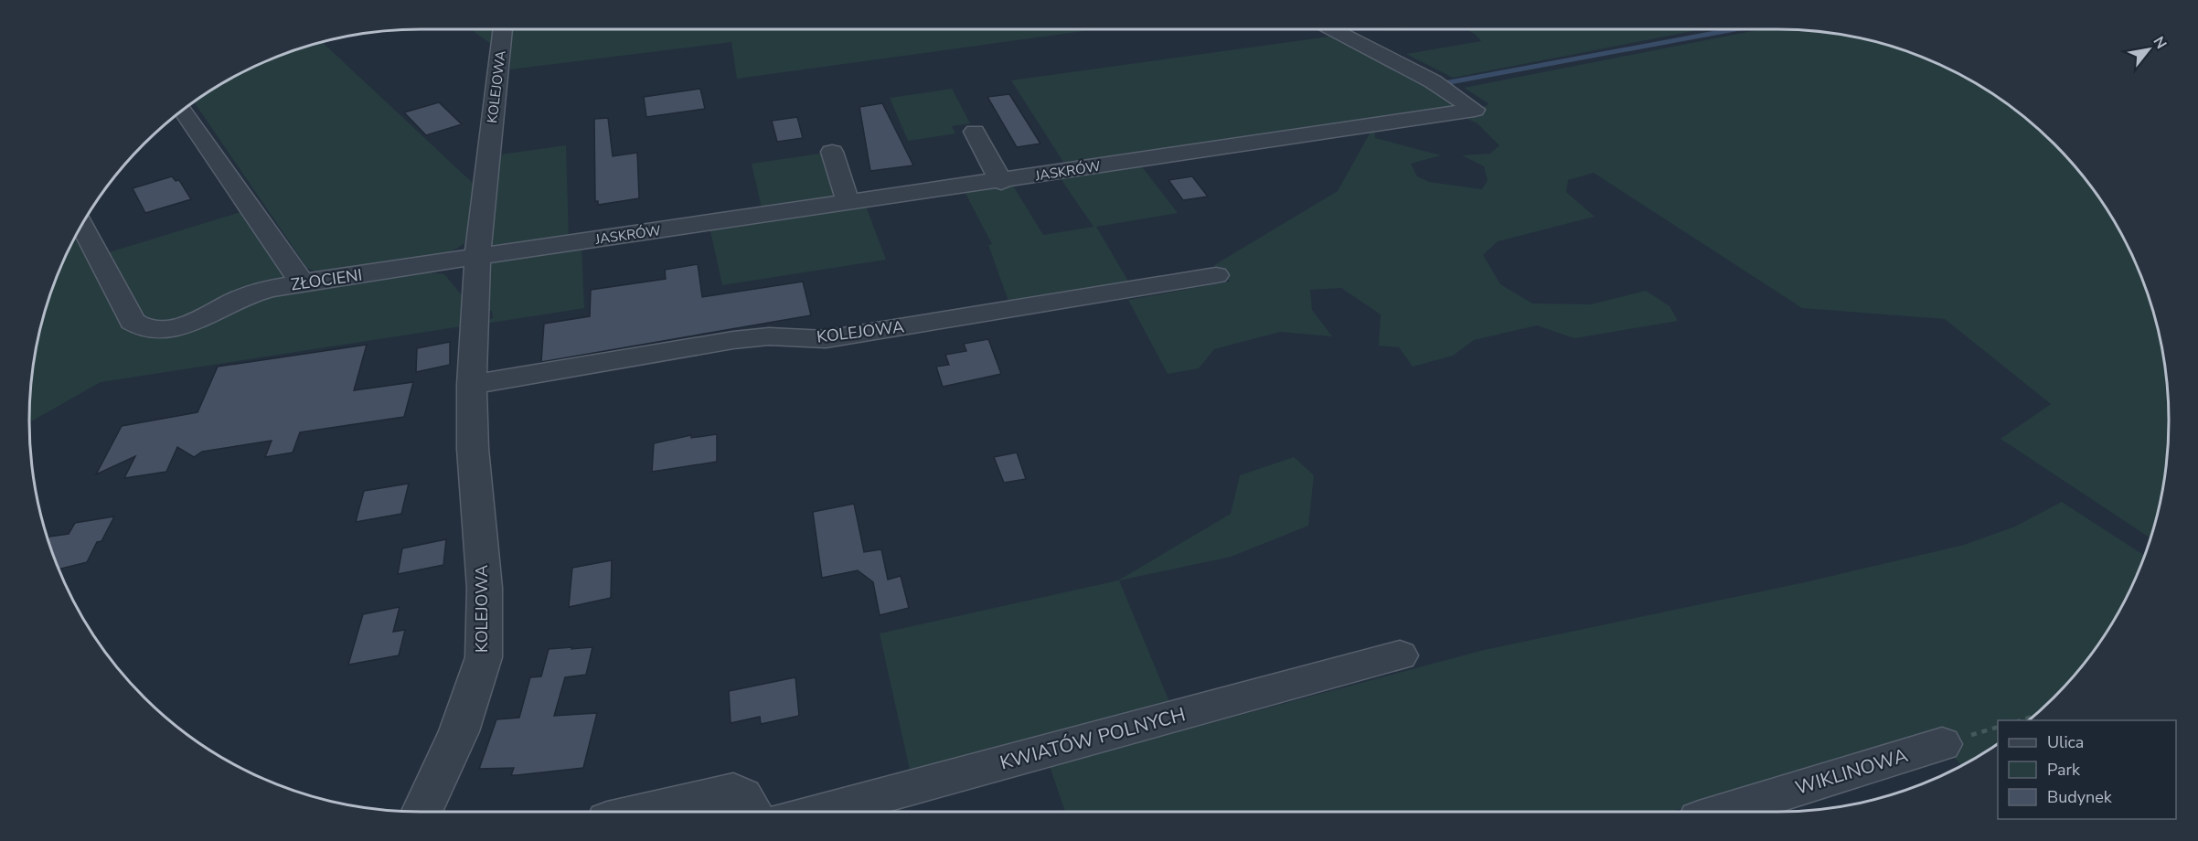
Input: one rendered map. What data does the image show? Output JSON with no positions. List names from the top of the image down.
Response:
{
  "streets": {
    "street": [
      "KOLEJOWA",
      "JASKRÓW",
      "ZŁOCIENI",
      "KWIATÓW POLNYCH",
      "WIKLINOWA"
    ]
  },
  "crossings": [
    ["KOLEJOWA", "JASKRÓW"],
    ["KOLEJOWA", "ZŁOCIENI"],
    ["JASKRÓW", "ZŁOCIENI"]
  ],
  "legend": ["Ulica", "Park", "Budynek"],
  "north": "top right"
}
